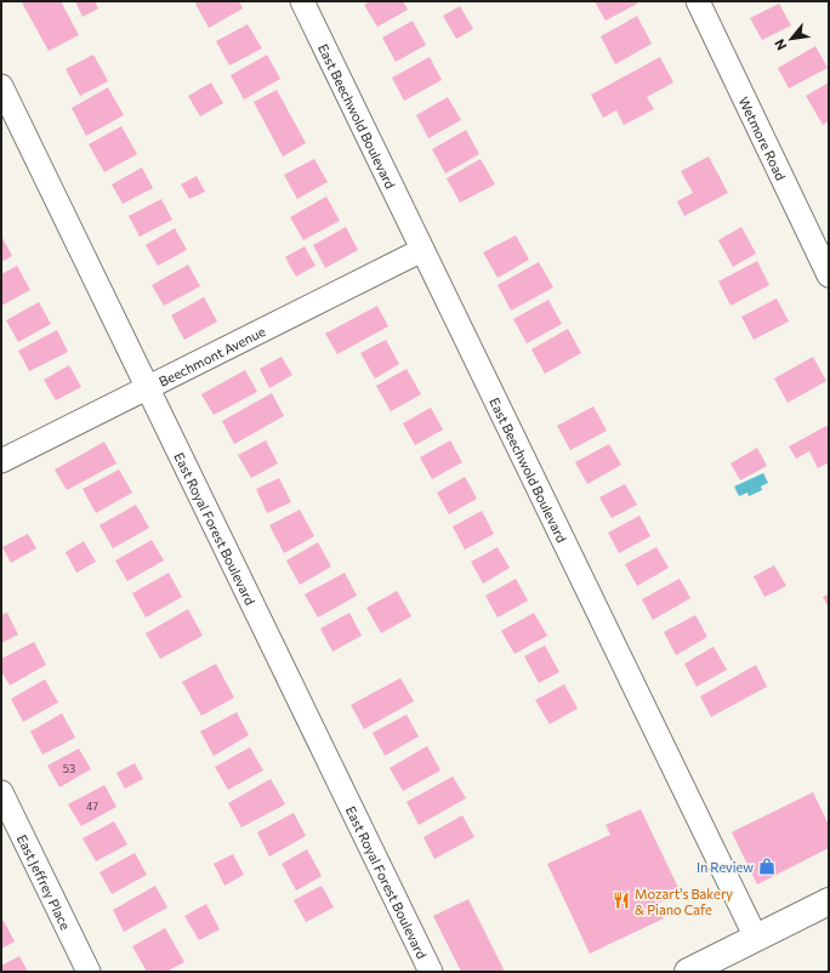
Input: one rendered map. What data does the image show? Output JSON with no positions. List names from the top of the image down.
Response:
{
  "streets": {
    "street": [
      "East Beechwold Boulevard",
      "Wetmore Road",
      "Beechmont Avenue",
      "East Royal Forest Boulevard",
      "East Jeffrey Place"
    ]
  },
  "crossings": [
    ["East Beechwold Boulevard", "Beechmont Avenue"],
    ["Beechmont Avenue", "East Royal Forest Boulevard"]
  ],
  "places": {
    "shop": ["In Review"],
    "restaurant": ["Mozart's Bakery & Piano Cafe"]
  },
  "house_numbers": ["53", "47"],
  "north": "bottom left"
}
